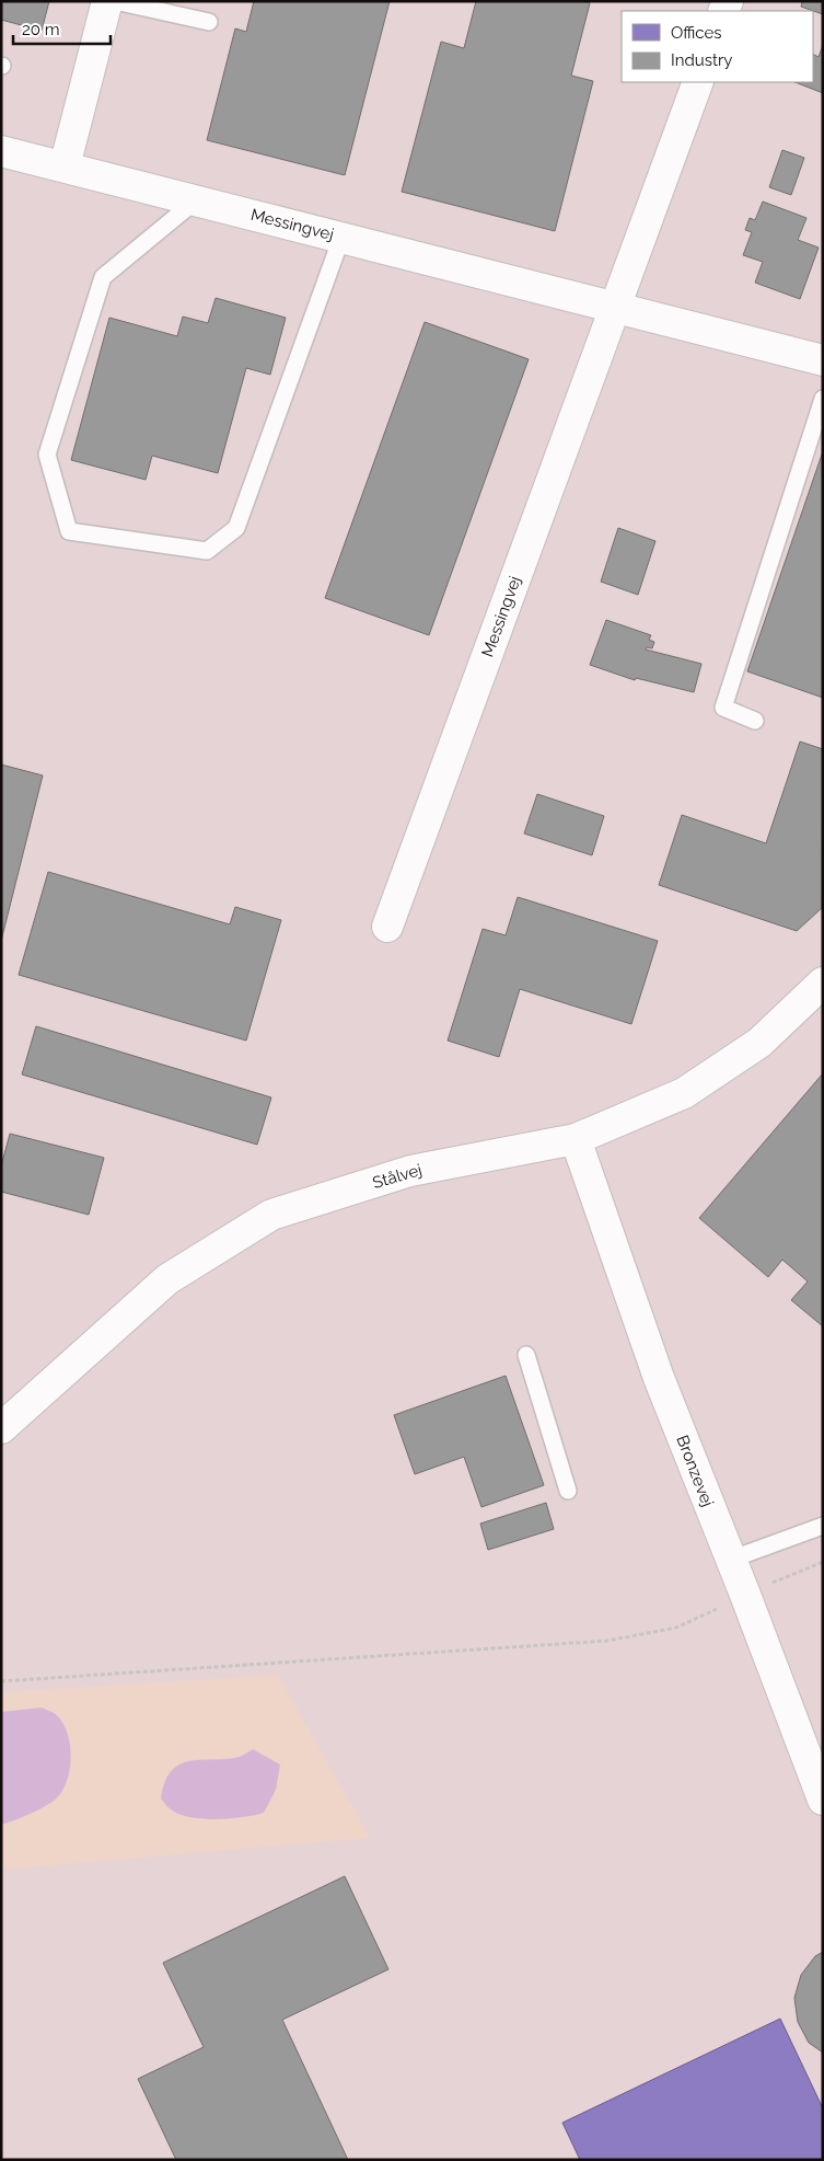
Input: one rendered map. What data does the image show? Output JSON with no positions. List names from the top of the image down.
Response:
{
  "streets": {
    "street": ["Messingvej", "Stålvej", "Bronzevej"]
  },
  "crossings": [
    ["Stålvej", "Bronzevej"]
  ],
  "legend": ["Offices", "Industry"],
  "scale_bar": "20 m"
}
